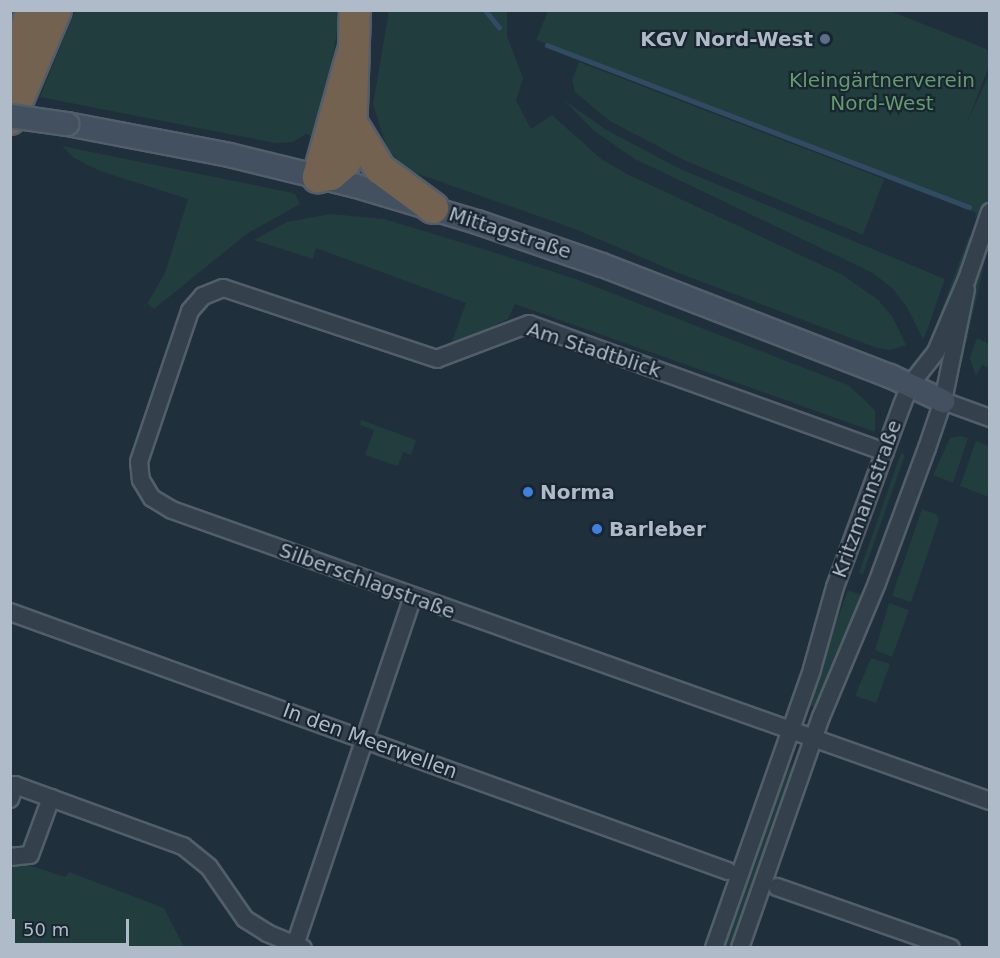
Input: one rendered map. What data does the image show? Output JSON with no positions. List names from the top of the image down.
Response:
{
  "streets": {
    "street": [
      "Mittagstraße",
      "Am Stadtblick",
      "Kritzmannstraße",
      "Silberschlagstraße",
      "In den Meerwellen"
    ]
  },
  "crossings": [
    ["Mittagstraße", "Kritzmannstraße"],
    ["Am Stadtblick", "Kritzmannstraße"],
    ["Am Stadtblick", "Silberschlagstraße"],
    ["Kritzmannstraße", "Silberschlagstraße"]
  ],
  "parks": ["Kleingärtnerverein Nord-West"],
  "places": ["KGV Nord-West", "Norma", "Barleber"],
  "scale_bar": "50 m"
}
